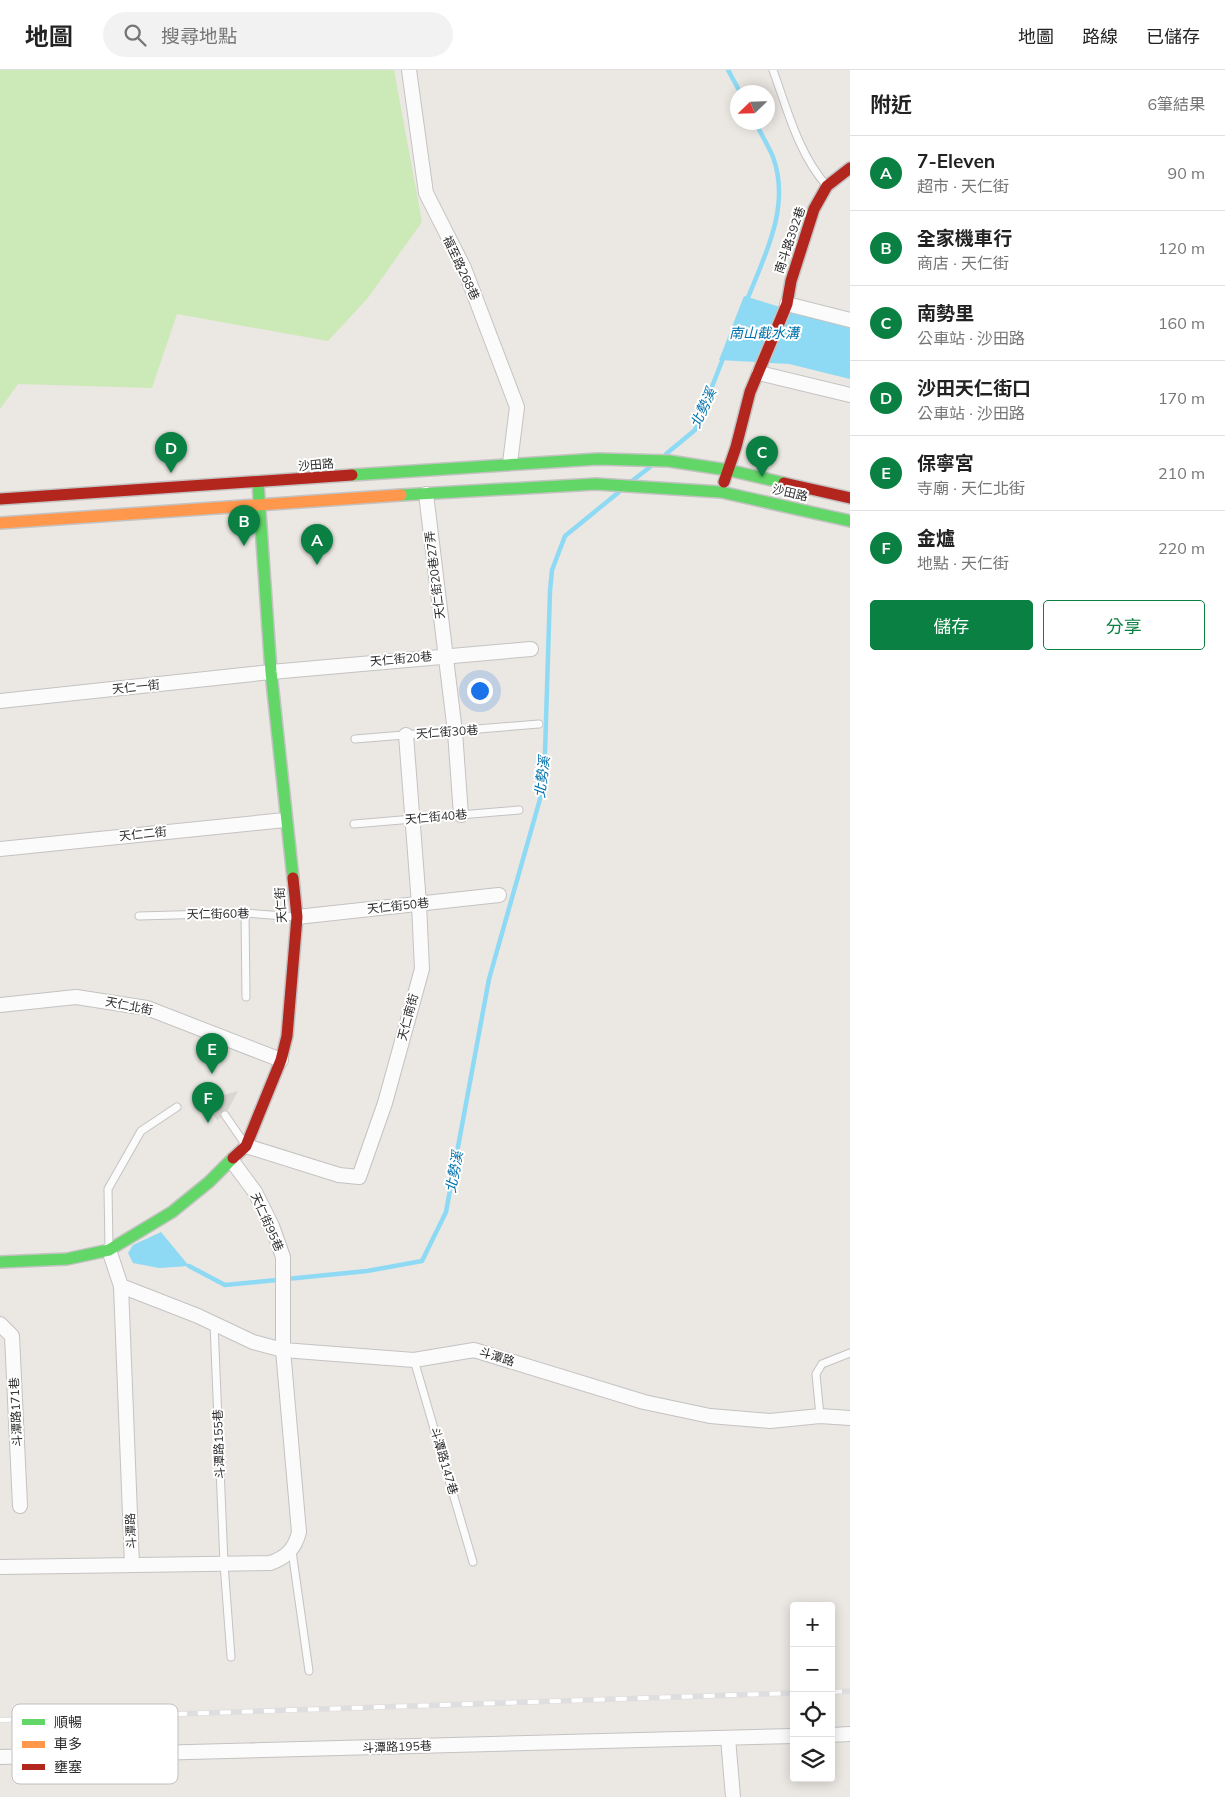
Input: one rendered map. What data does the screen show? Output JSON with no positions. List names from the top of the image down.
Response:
{
  "streets": {
    "street": [
      "南斗路392巷",
      "福至路268巷",
      "沙田路",
      "天仁街20巷27弄",
      "天仁街20巷",
      "天仁一街",
      "天仁二街",
      "天仁街",
      "天仁街50巷",
      "天仁北街",
      "天仁南街",
      "天仁街95巷",
      "斗潭路",
      "斗潭路171巷",
      "斗潭路195巷"
    ],
    "lane": [
      "天仁街30巷",
      "天仁街40巷",
      "天仁街60巷",
      "斗潭路155巷",
      "斗潭路147巷"
    ]
  },
  "crossings": [
    ["福至路268巷", "沙田路"],
    ["沙田路", "天仁街20巷27弄"],
    ["沙田路", "天仁街"],
    ["天仁街20巷27弄", "天仁街20巷"],
    ["天仁街20巷27弄", "天仁街30巷"],
    ["天仁街20巷27弄", "天仁街40巷"],
    ["天仁街20巷", "天仁一街"],
    ["天仁街20巷", "天仁街"],
    ["天仁一街", "天仁街"],
    ["天仁街30巷", "天仁南街"],
    ["天仁街40巷", "天仁南街"],
    ["天仁二街", "天仁街"],
    ["天仁街", "天仁街50巷"],
    ["天仁街", "天仁街60巷"],
    ["天仁街", "天仁北街"],
    ["天仁街", "天仁南街"],
    ["天仁街", "天仁街95巷"],
    ["天仁街", "斗潭路"],
    ["天仁街50巷", "天仁街60巷"],
    ["天仁街50巷", "天仁南街"],
    ["天仁街95巷", "斗潭路"],
    ["斗潭路", "斗潭路155巷"],
    ["斗潭路", "斗潭路147巷"]
  ],
  "water": ["南山截水溝", "北勢溪"],
  "legend": ["順暢", "車多", "壅塞"],
  "north": "bottom left",
  "page": {
    "header": "地圖",
    "search": "搜尋地點",
    "nav": ["地圖", "路線", "已儲存"],
    "heading": ["附近", "6筆結果"],
    "list": [
      {
        "mark": "A",
        "name": "7-Eleven",
        "note": "超市 · 天仁街",
        "value": "90 m"
      },
      {
        "mark": "B",
        "name": "全家機車行",
        "note": "商店 · 天仁街",
        "value": "120 m"
      },
      {
        "mark": "C",
        "name": "南勢里",
        "note": "公車站 · 沙田路",
        "value": "160 m"
      },
      {
        "mark": "D",
        "name": "沙田天仁街口",
        "note": "公車站 · 沙田路",
        "value": "170 m"
      },
      {
        "mark": "E",
        "name": "保寧宮",
        "note": "寺廟 · 天仁北街",
        "value": "210 m"
      },
      {
        "mark": "F",
        "name": "金爐",
        "note": "地點 · 天仁街",
        "value": "220 m"
      }
    ],
    "pins": [
      "D",
      "C",
      "B",
      "A",
      "E",
      "F"
    ],
    "buttons": ["儲存", "分享"],
    "map_buttons": ["+", "−"]
  }
}
